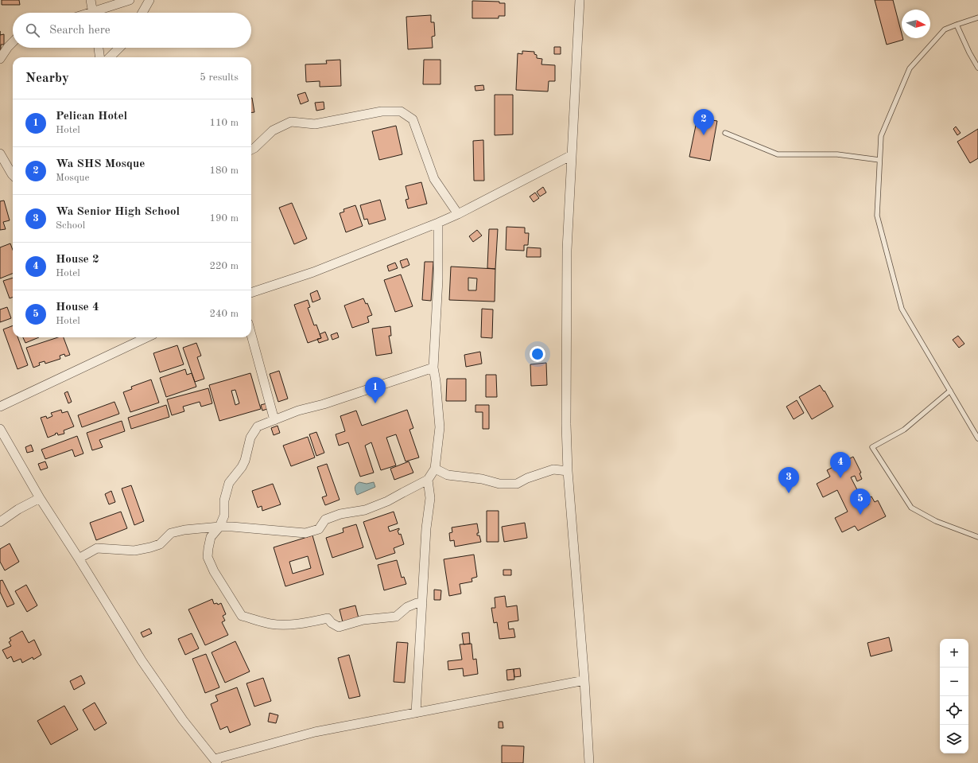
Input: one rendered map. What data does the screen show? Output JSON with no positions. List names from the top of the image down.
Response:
{
  "north": "right",
  "page": {
    "search": "Search here",
    "heading": ["Nearby", "5 results"],
    "list": [
      {
        "mark": "1",
        "name": "Pelican Hotel",
        "note": "Hotel",
        "value": "110 m"
      },
      {
        "mark": "2",
        "name": "Wa SHS Mosque",
        "note": "Mosque",
        "value": "180 m"
      },
      {
        "mark": "3",
        "name": "Wa Senior High School",
        "note": "School",
        "value": "190 m"
      },
      {
        "mark": "4",
        "name": "House 2",
        "note": "Hotel",
        "value": "220 m"
      },
      {
        "mark": "5",
        "name": "House 4",
        "note": "Hotel",
        "value": "240 m"
      }
    ],
    "pins": [
      "2",
      "1",
      "4",
      "3",
      "5"
    ],
    "map_buttons": ["+", "−"]
  }
}
